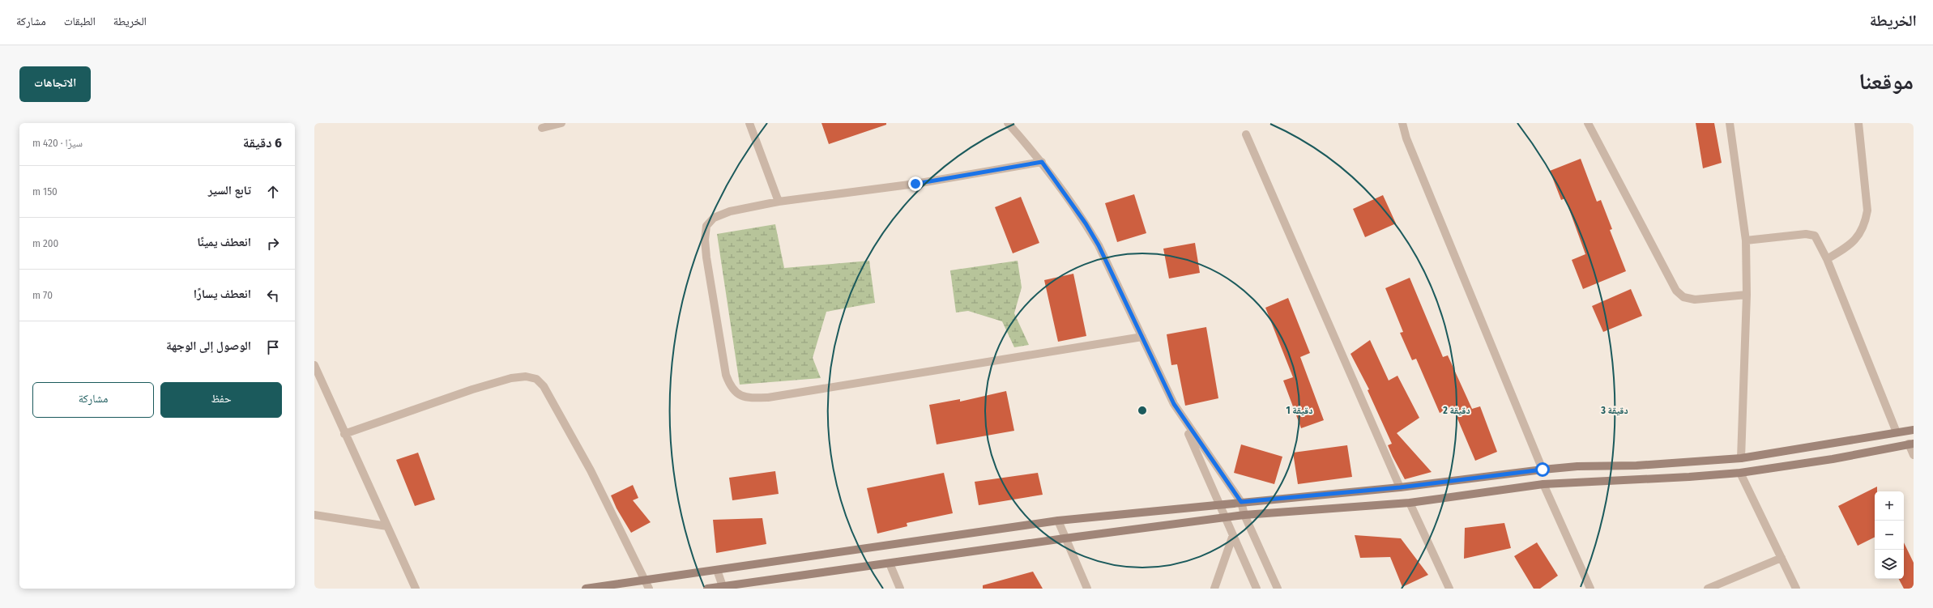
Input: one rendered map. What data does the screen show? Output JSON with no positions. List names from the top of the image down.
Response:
{
  "page": {
    "header": "الخريطة",
    "nav": ["الخريطة", "الطبقات", "مشاركة"],
    "title": "موقعنا",
    "buttons": [
      "الاتجاهات",
      ["حفظ", "مشاركة"]
    ],
    "heading": ["6 دقيقة", "سيرًا · 420 m"],
    "list": [
      ["تابع السير", "150 m"],
      ["انعطف يمينًا", "200 m"],
      ["انعطف يسارًا", "70 m"],
      "الوصول إلى الوجهة"
    ],
    "map_buttons": ["+", "−"]
  },
  "rings": ["1 دقيقة", "2 دقيقة", "3 دقيقة"]
}
